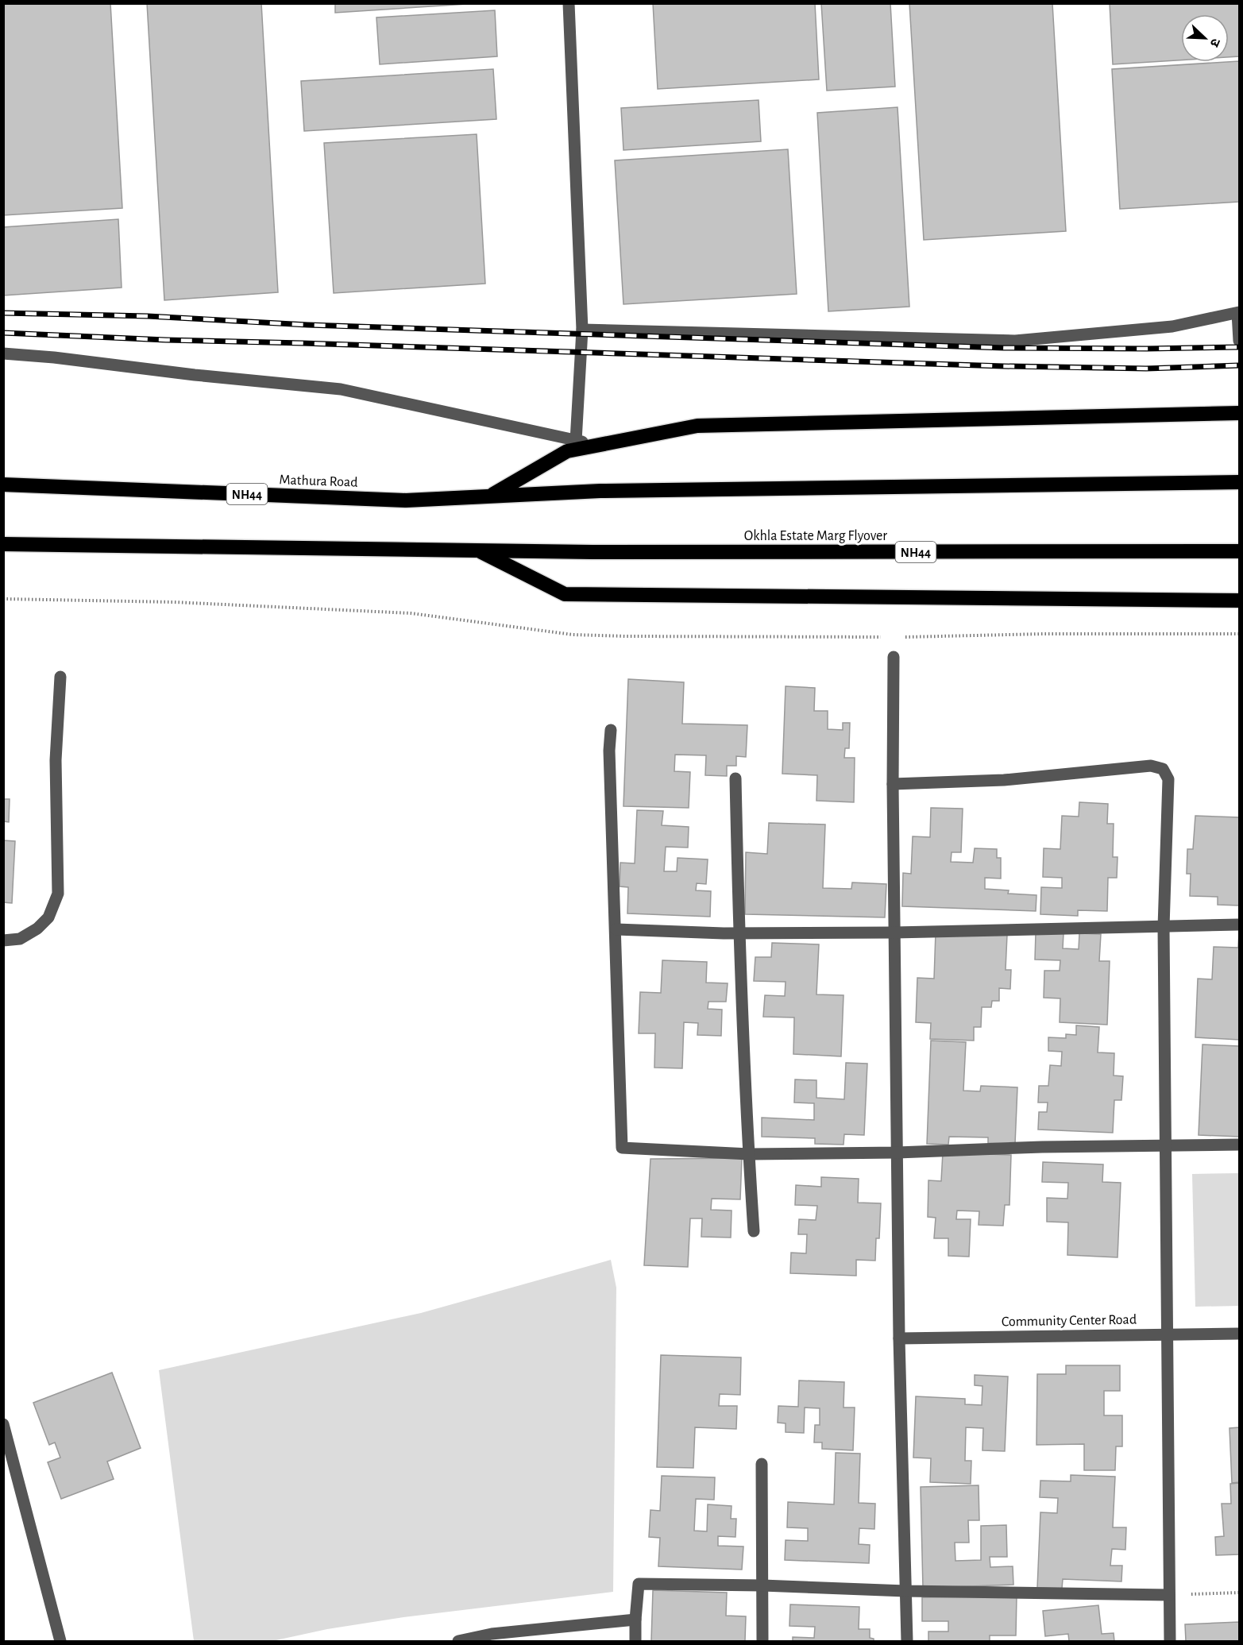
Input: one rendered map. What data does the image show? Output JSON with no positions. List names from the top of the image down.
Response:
{
  "streets": {
    "highway": ["Mathura Road", "NH44", "Okhla Estate Marg Flyover"],
    "street": ["Community Center Road"]
  },
  "crossings": [
    ["Mathura Road", "NH44"],
    ["NH44", "Okhla Estate Marg Flyover"]
  ],
  "north": "bottom right"
}
